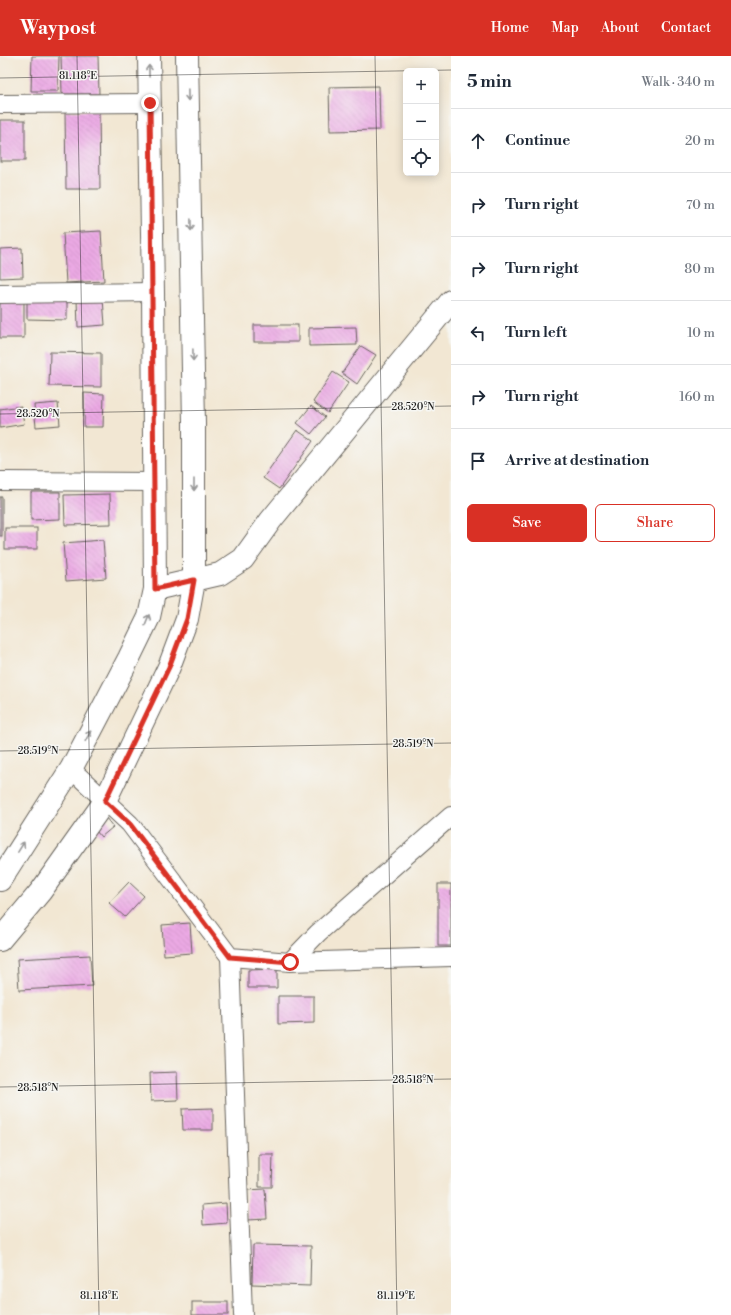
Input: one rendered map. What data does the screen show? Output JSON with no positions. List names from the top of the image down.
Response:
{
  "page": {
    "header": "Waypost",
    "nav": [
      "Home",
      "Map",
      "About",
      "Contact"
    ],
    "heading": ["5 min", "Walk · 340 m"],
    "map_buttons": ["+", "−"],
    "list": [
      ["Continue", "20 m"],
      ["Turn right", "70 m"],
      ["Turn right", "80 m"],
      ["Turn left", "10 m"],
      ["Turn right", "160 m"],
      "Arrive at destination"
    ],
    "buttons": ["Save", "Share"]
  },
  "coordinates": [
    "81.118°E",
    "28.520°N",
    "28.519°N",
    "28.518°N",
    "81.119°E"
  ]
}
